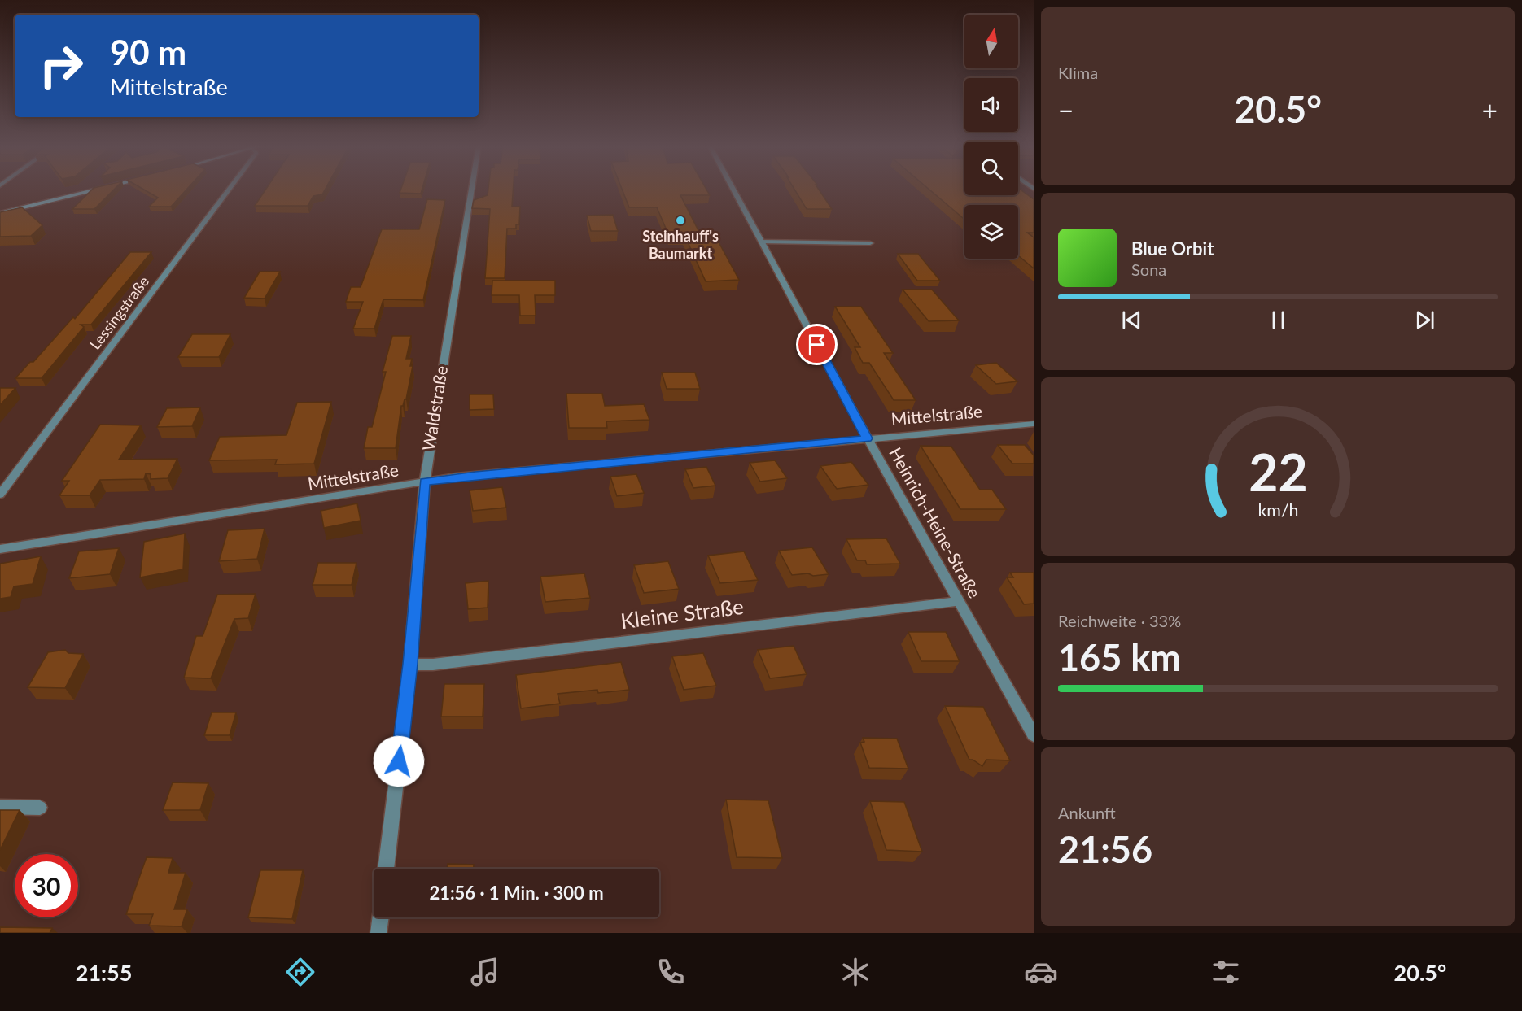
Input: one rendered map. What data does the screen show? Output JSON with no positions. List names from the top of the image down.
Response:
{
  "streets": {
    "street": [
      "Lessingstraße",
      "Waldstraße",
      "Mittelstraße",
      "Heinrich-Heine-Straße",
      "Kleine Straße"
    ]
  },
  "crossings": [
    ["Waldstraße", "Mittelstraße"],
    ["Waldstraße", "Kleine Straße"],
    ["Mittelstraße", "Heinrich-Heine-Straße"],
    ["Heinrich-Heine-Straße", "Kleine Straße"]
  ],
  "places": ["Steinhauff's Baumarkt"],
  "north": "top",
  "page": {
    "tile": [
      "Klima",
      ["Reichweite · 33%", "165 km"],
      ["Ankunft", "21:56"]
    ],
    "turn": ["90 m", "Mittelstraße"],
    "heat": ["−", "20.5°", "+"],
    "song": ["Blue Orbit", "Sona"],
    "limit": "30",
    "trip": "21:56 · 1 Min. · 300 m",
    "tabs": ["21:55", "20.5°"],
    "gauge": ["22", "km/h"]
  }
}
